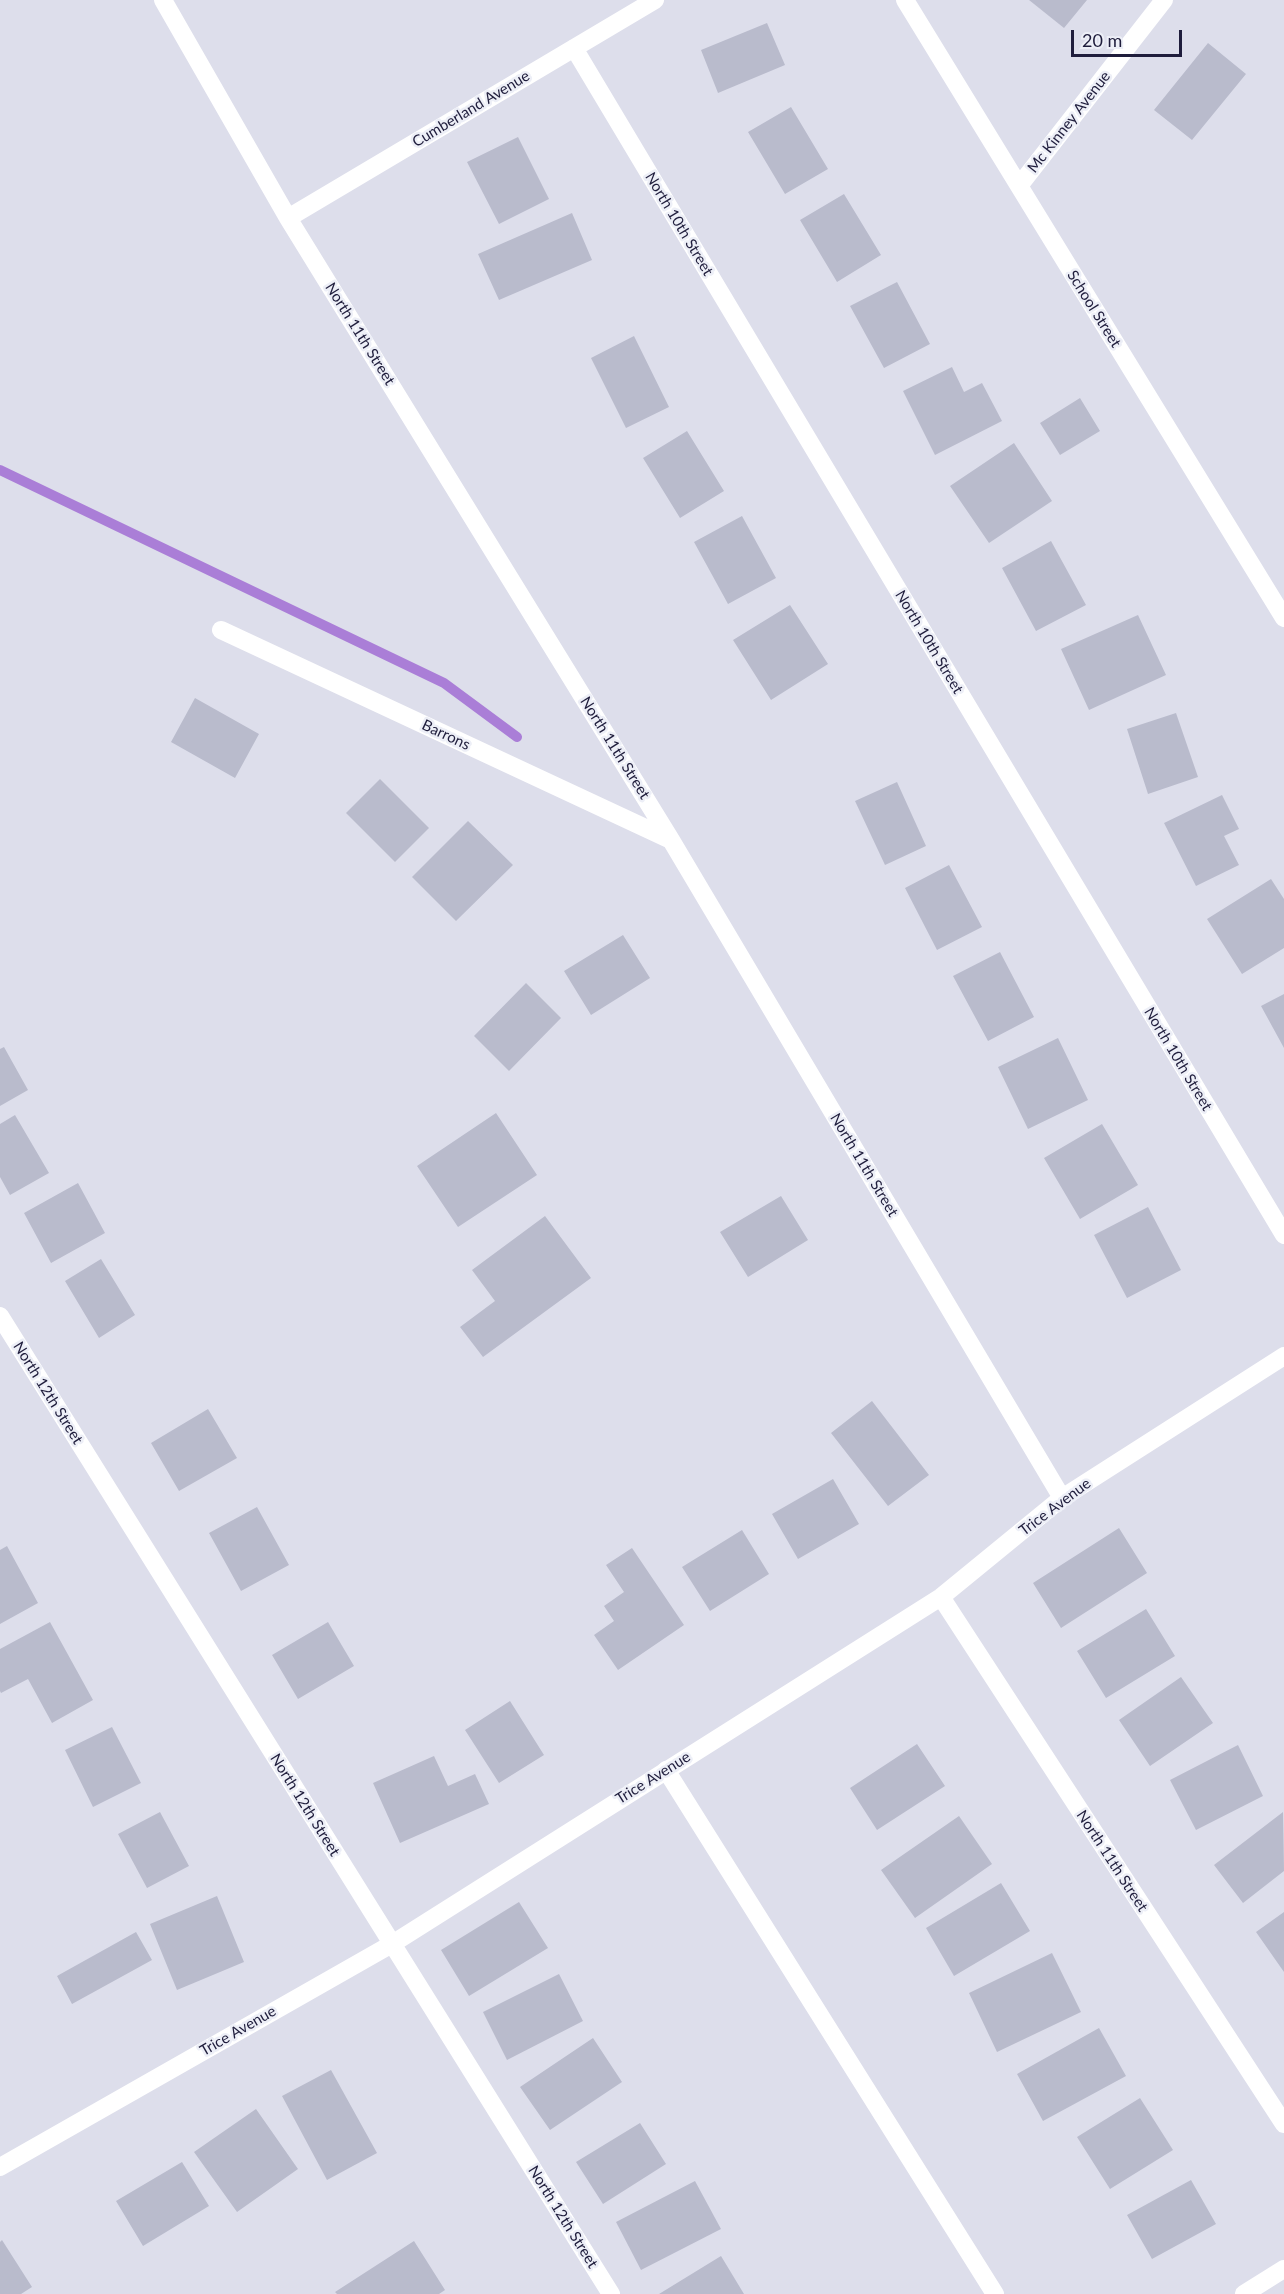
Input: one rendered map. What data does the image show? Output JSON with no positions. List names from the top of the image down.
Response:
{
  "streets": {
    "street": [
      "Cumberland Avenue",
      "Mc Kinney Avenue",
      "North 10th Street",
      "School Street",
      "North 11th Street",
      "Barrons",
      "North 12th Street",
      "Trice Avenue"
    ]
  },
  "crossings": [
    ["Cumberland Avenue", "North 10th Street"],
    ["Cumberland Avenue", "North 11th Street"],
    ["Mc Kinney Avenue", "School Street"],
    ["North 11th Street", "Barrons"],
    ["North 11th Street", "Trice Avenue"],
    ["North 12th Street", "Trice Avenue"]
  ],
  "scale_bar": "20 m"
}
